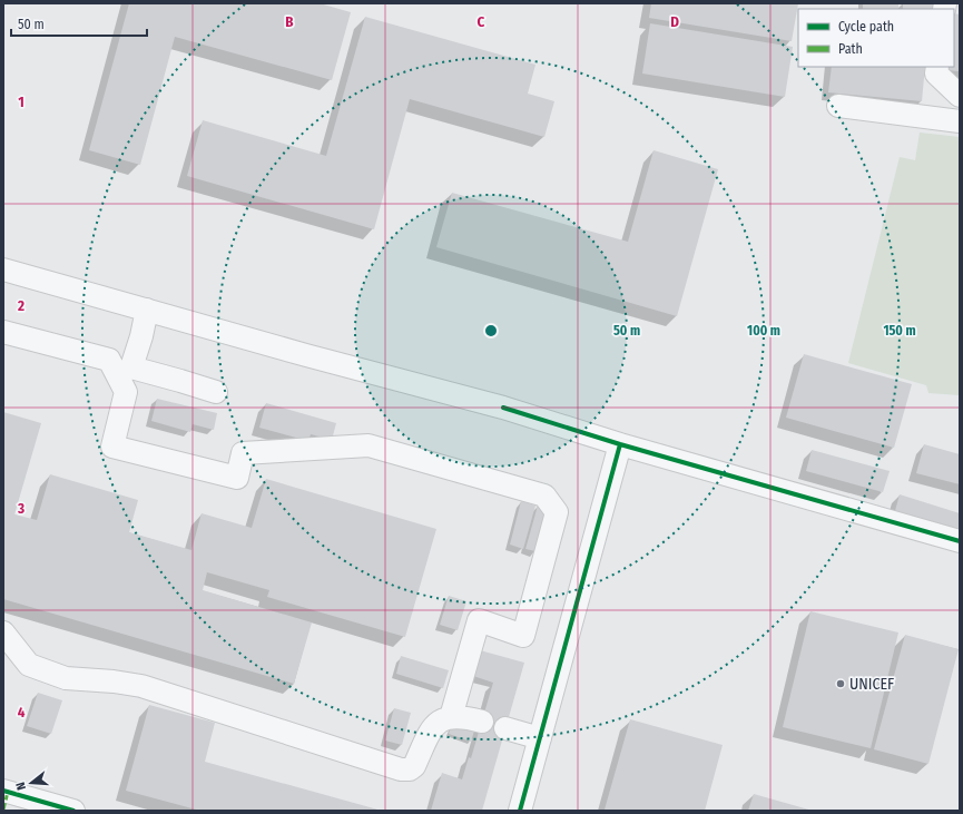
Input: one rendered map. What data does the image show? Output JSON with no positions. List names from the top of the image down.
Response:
{
  "places": ["UNICEF"],
  "legend": ["Cycle path", "Path"],
  "scale_bar": "50 m",
  "north": "left",
  "grid": {
    "columns": ["B", "C", "D"],
    "rows": [
      "1",
      "2",
      "3",
      "4"
    ]
  },
  "rings": ["50 m", "100 m", "150 m"]
}
